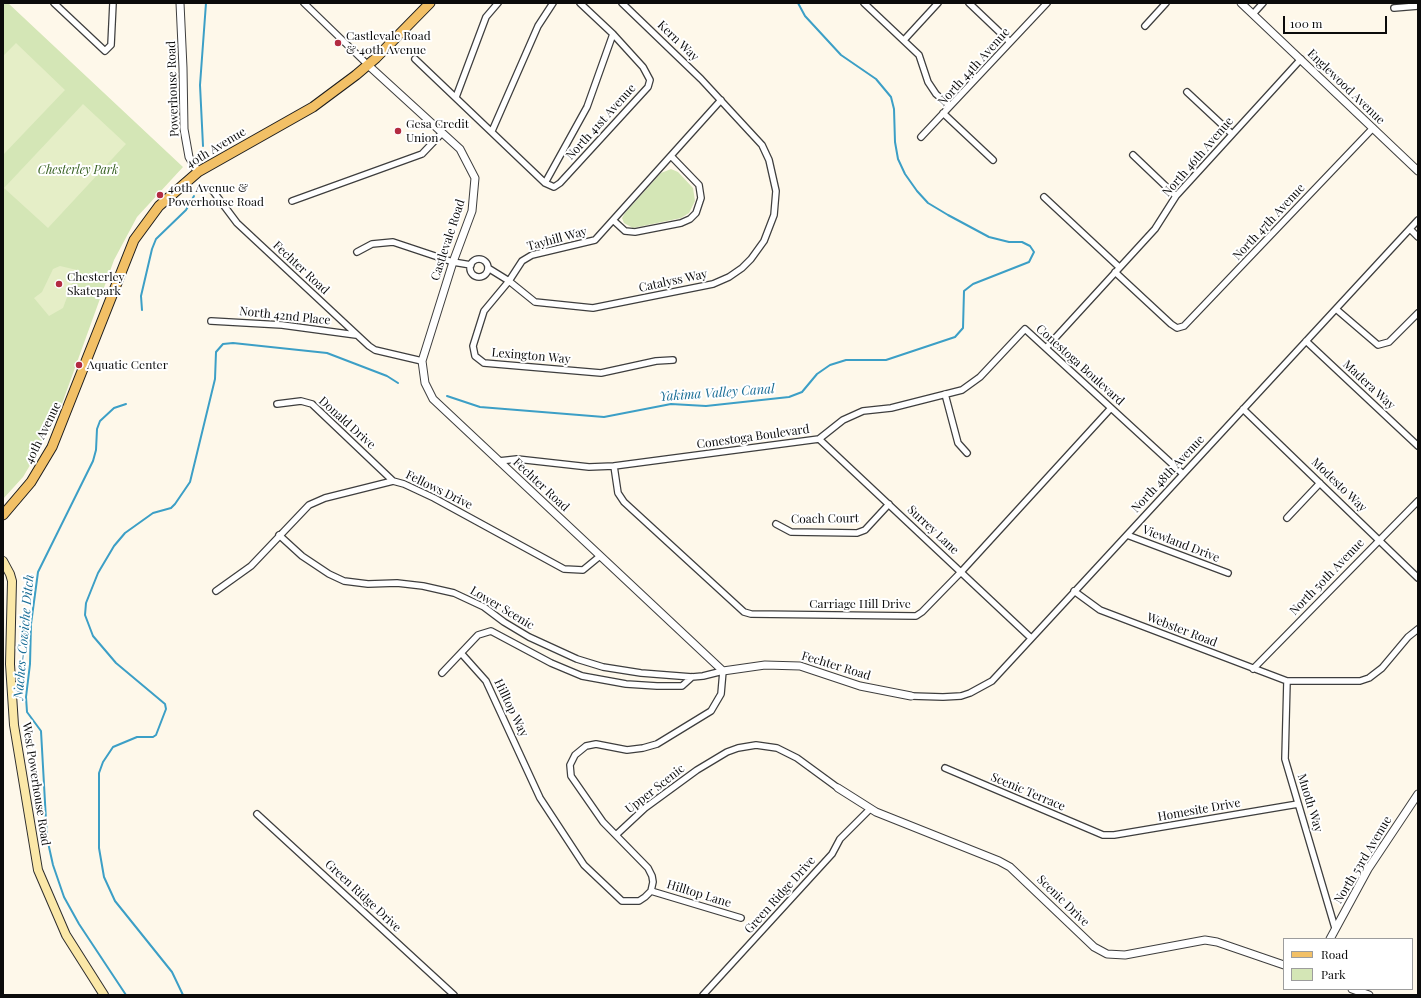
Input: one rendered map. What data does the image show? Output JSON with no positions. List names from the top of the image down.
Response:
{
  "streets": {
    "main road": ["40th Avenue", "West Powerhouse Road"],
    "street": [
      "Kern Way",
      "North 44th Avenue",
      "Englewood Avenue",
      "Powerhouse Road",
      "North 41st Avenue",
      "North 46th Avenue",
      "North 47th Avenue",
      "Tayhill Way",
      "Castlevale Road",
      "Fechter Road",
      "Catalyss Way",
      "North 42nd Place",
      "Lexington Way",
      "Conestoga Boulevard",
      "Madera Way",
      "Donald Drive",
      "North 48th Avenue",
      "Modesto Way",
      "Fellows Drive",
      "Coach Court",
      "Surrey Lane",
      "Viewland Drive",
      "North 50th Avenue",
      "Carriage Hill Drive",
      "Lower Scenic",
      "Webster Road",
      "Hilltop Way",
      "Upper Scenic",
      "Scenic Terrace",
      "Muoth Way",
      "Homesite Drive",
      "North 53rd Avenue",
      "Hilltop Lane",
      "Green Ridge Drive",
      "Scenic Drive"
    ]
  },
  "crossings": [
    ["Kern Way", "Catalyss Way"],
    ["Englewood Avenue", "North 46th Avenue"],
    ["Englewood Avenue", "North 47th Avenue"],
    ["Powerhouse Road", "40th Avenue"],
    ["40th Avenue", "Castlevale Road"],
    ["North 46th Avenue", "North 47th Avenue"],
    ["Tayhill Way", "Catalyss Way"],
    ["Tayhill Way", "Lexington Way"],
    ["Castlevale Road", "Fechter Road"],
    ["Castlevale Road", "Catalyss Way"],
    ["Fechter Road", "North 42nd Place"],
    ["Fechter Road", "Conestoga Boulevard"],
    ["Fechter Road", "North 48th Avenue"],
    ["Fechter Road", "Fellows Drive"],
    ["Fechter Road", "Lower Scenic"],
    ["Catalyss Way", "Lexington Way"],
    ["Conestoga Boulevard", "North 48th Avenue"],
    ["Conestoga Boulevard", "Surrey Lane"],
    ["Conestoga Boulevard", "Carriage Hill Drive"],
    ["Madera Way", "North 48th Avenue"],
    ["Donald Drive", "Fellows Drive"],
    ["North 48th Avenue", "Modesto Way"],
    ["North 48th Avenue", "Surrey Lane"],
    ["North 48th Avenue", "Viewland Drive"],
    ["North 48th Avenue", "Webster Road"],
    ["Modesto Way", "North 50th Avenue"],
    ["Fellows Drive", "Lower Scenic"],
    ["Coach Court", "Surrey Lane"],
    ["Surrey Lane", "Carriage Hill Drive"],
    ["North 50th Avenue", "Webster Road"],
    ["Webster Road", "Muoth Way"],
    ["Hilltop Way", "Hilltop Lane"],
    ["Upper Scenic", "Scenic Drive"],
    ["Scenic Terrace", "Homesite Drive"],
    ["Muoth Way", "Homesite Drive"],
    ["Muoth Way", "North 53rd Avenue"],
    ["Green Ridge Drive", "Scenic Drive"]
  ],
  "water": ["Yakima Valley Canal", "Naches-Cowiche Ditch"],
  "parks": ["Chesterley Park"],
  "places": [
    "Castlevale Road & 40th Avenue",
    "Gesa Credit Union",
    "40th Avenue & Powerhouse Road",
    "Chesterley Skatepark",
    "Aquatic Center"
  ],
  "legend": ["Road", "Park"],
  "scale_bar": "100 m"
}
